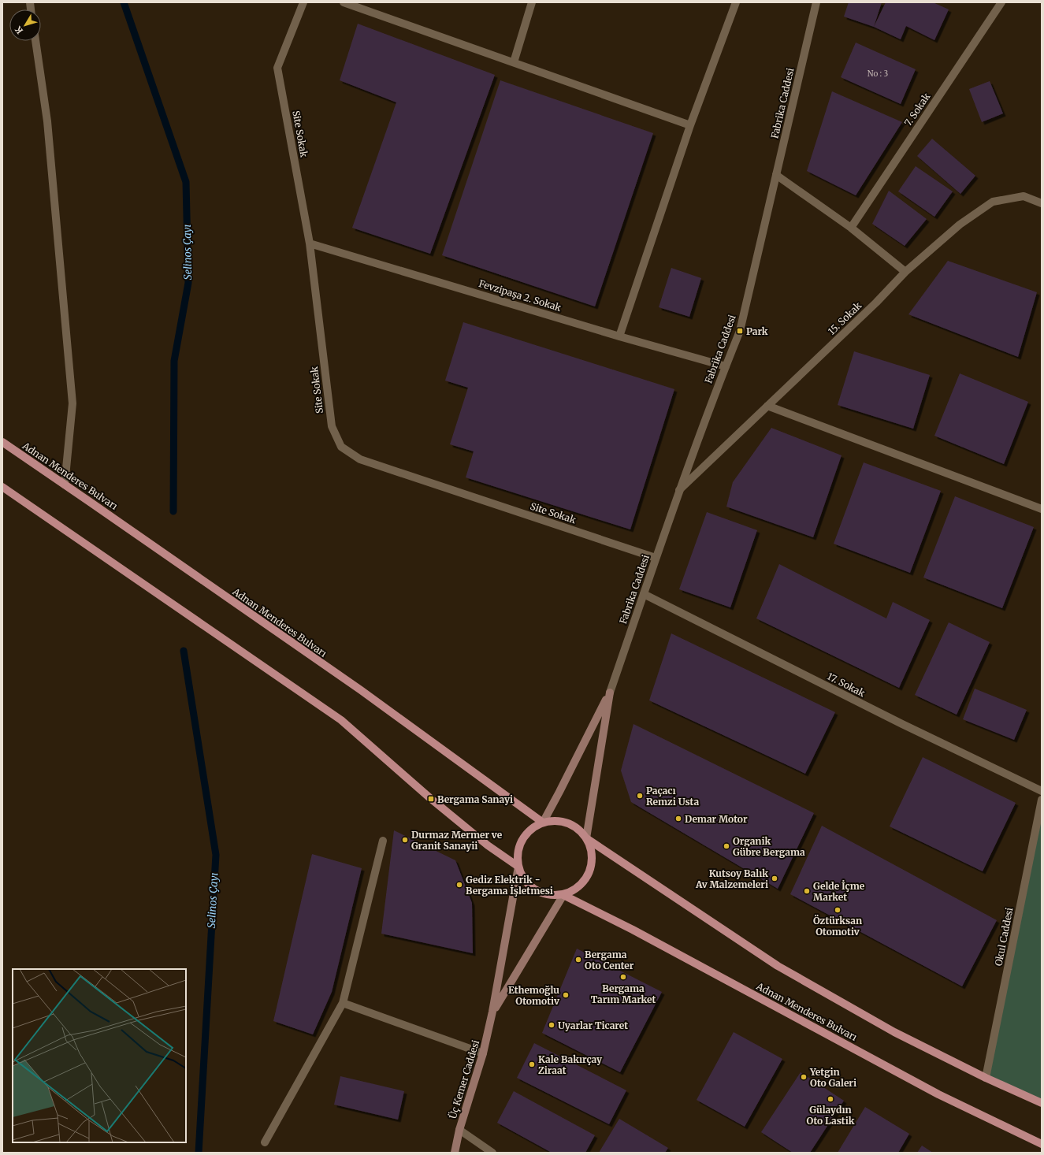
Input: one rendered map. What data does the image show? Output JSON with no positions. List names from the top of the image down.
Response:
{
  "streets": {
    "main road": ["Adnan Menderes Bulvarı", "Üç Kemer Caddesi"],
    "street": [
      "Fabrika Caddesi",
      "7. Sokak",
      "Site Sokak",
      "Fevzipaşa 2. Sokak",
      "15. Sokak",
      "17. Sokak",
      "Okul Caddesi"
    ]
  },
  "crossings": [
    ["Fabrika Caddesi", "Site Sokak"],
    ["Fabrika Caddesi", "Fevzipaşa 2. Sokak"],
    ["Fabrika Caddesi", "15. Sokak"],
    ["Fabrika Caddesi", "17. Sokak"],
    ["Site Sokak", "Fevzipaşa 2. Sokak"],
    ["Adnan Menderes Bulvarı", "Üç Kemer Caddesi"]
  ],
  "water": ["Selinos Çayı"],
  "places": {
    "transit": ["Park", "Bergama Sanayi"],
    "other": [
      "Paçacı Remzi Usta",
      "Demar Motor",
      "Durmaz Mermer ve Granit Sanayii",
      "Organik Gübre Bergama",
      "Kutsoy Balık Av Malzemeleri",
      "Gediz Elektrik - Bergama İşletmesi",
      "Gelde İçme Market",
      "Öztürksan Otomotiv",
      "Bergama Oto Center",
      "Bergama Tarım Market",
      "Ethemoğlu Otomotiv",
      "Uyarlar Ticaret",
      "Kale Bakırçay Ziraat",
      "Yetgin Oto Galeri",
      "Gülaydın Oto Lastik"
    ]
  },
  "house_numbers": ["No : 3"],
  "north": "bottom left"
}
